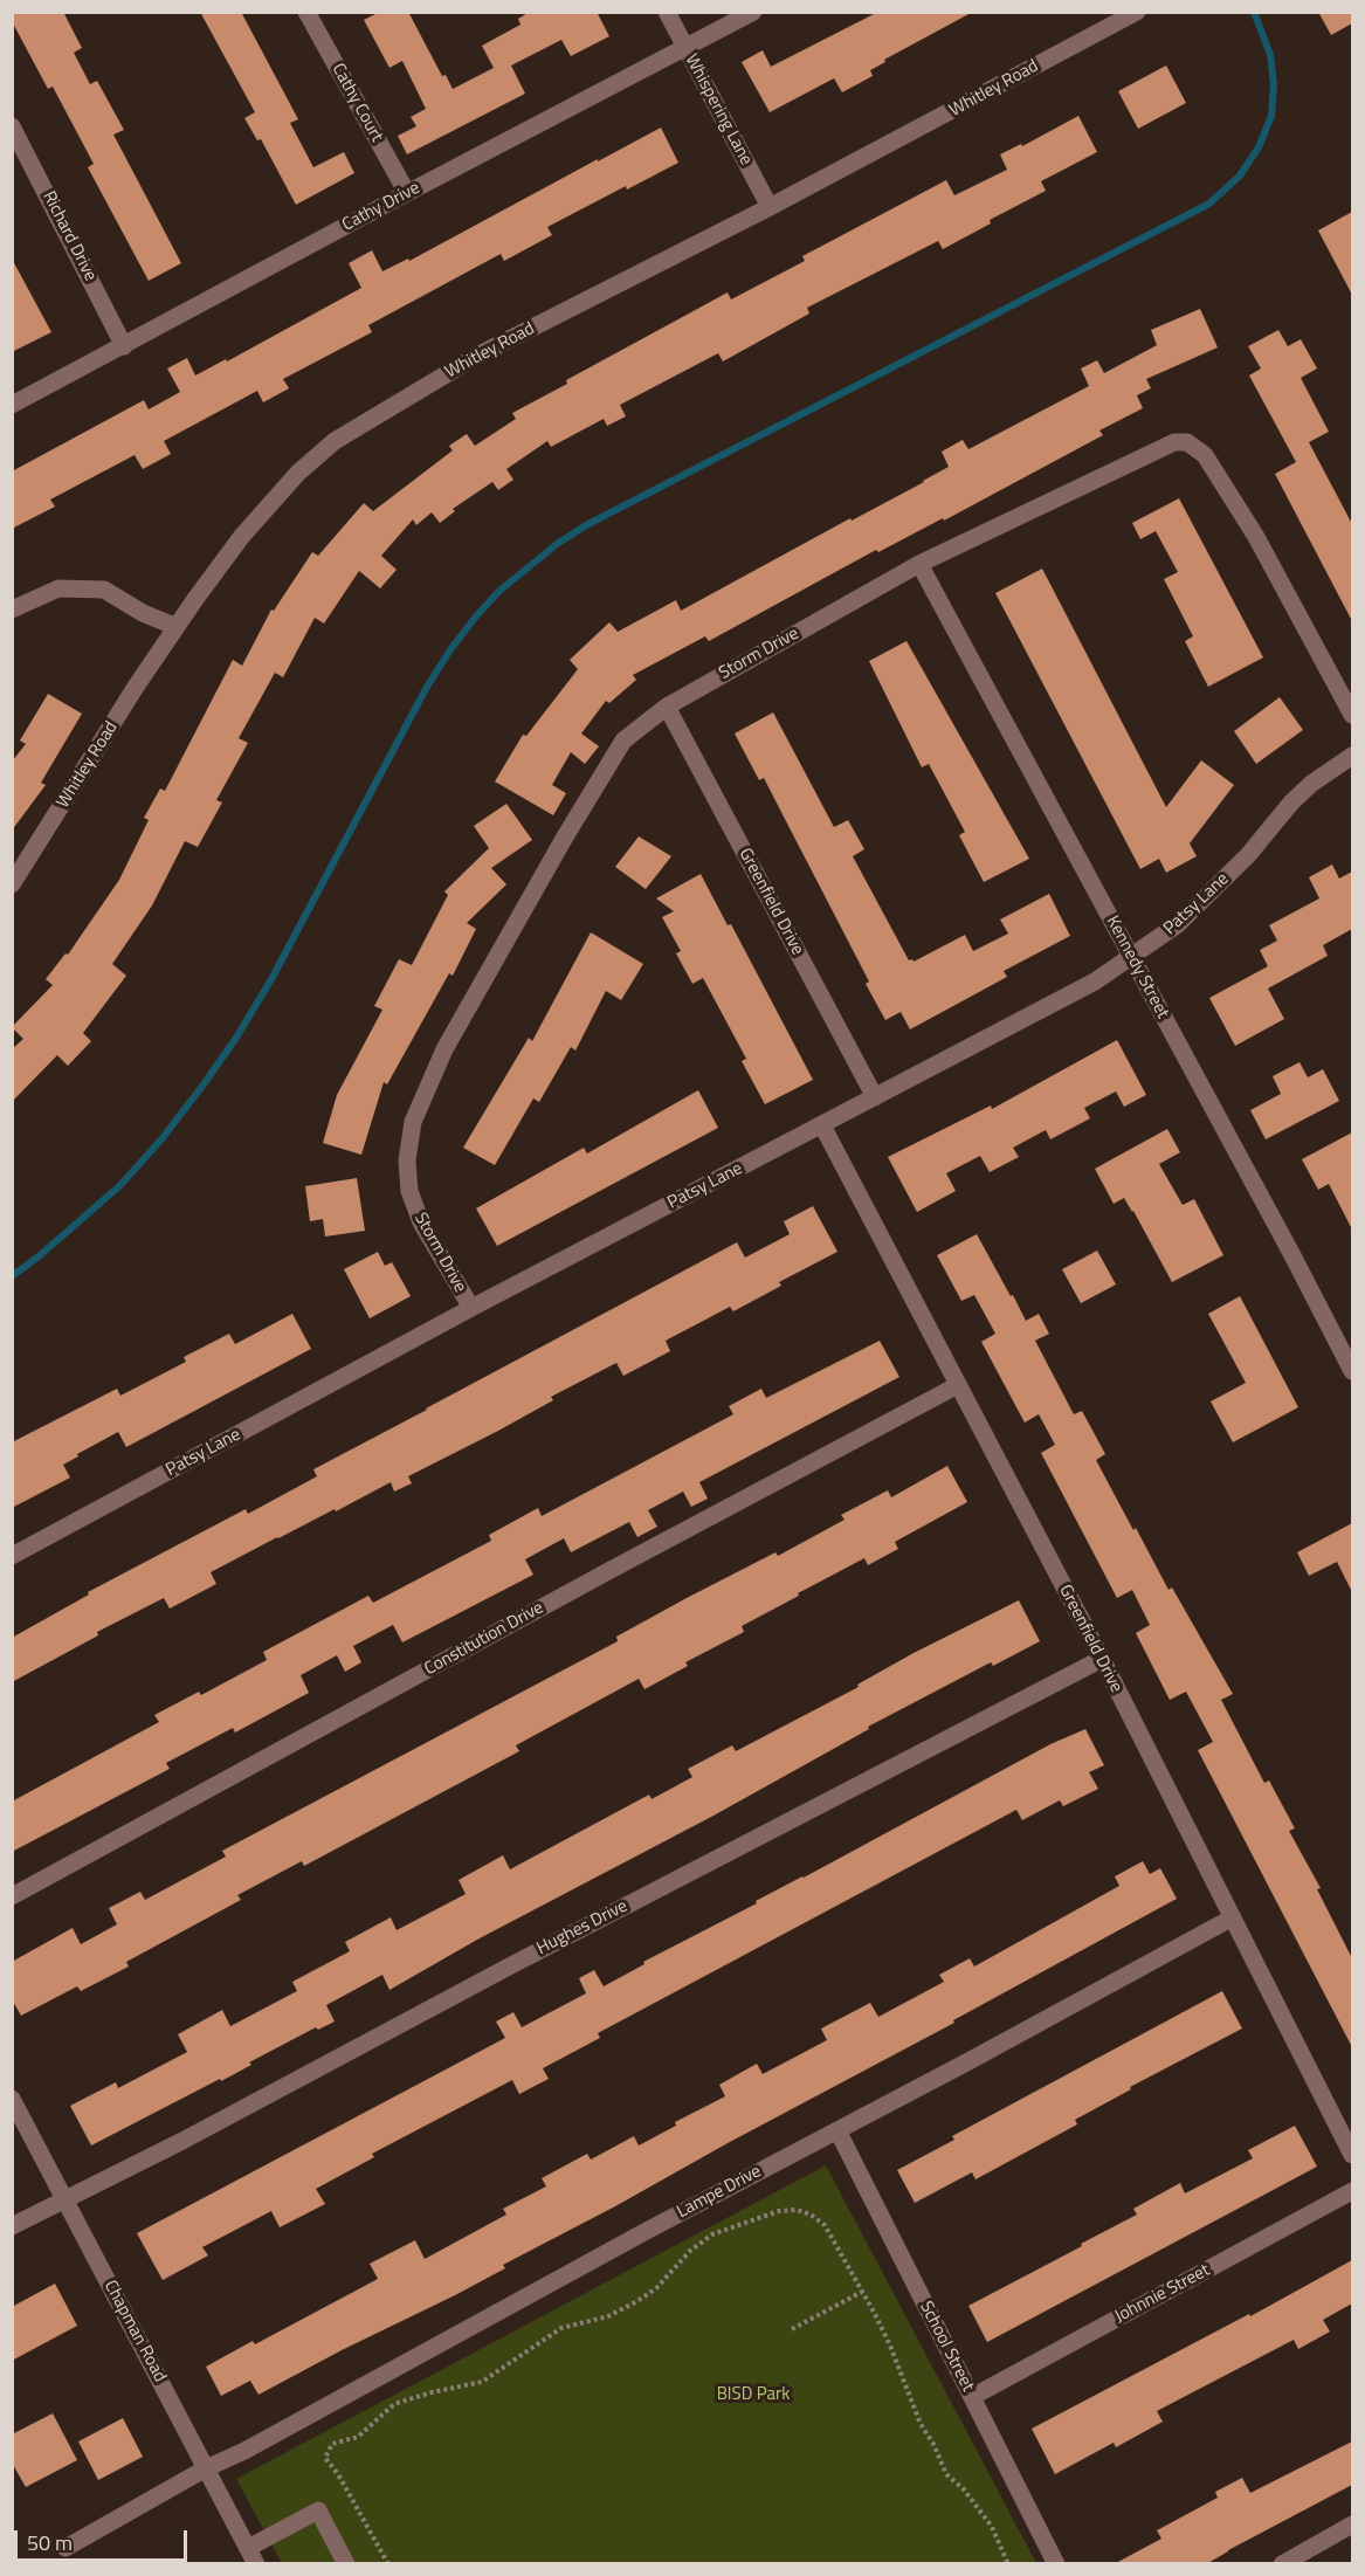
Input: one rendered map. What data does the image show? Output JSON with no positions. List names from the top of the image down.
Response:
{
  "streets": {
    "street": [
      "Whitley Road",
      "Cathy Court",
      "Whispering Lane",
      "Cathy Drive",
      "Richard Drive",
      "Storm Drive",
      "Greenfield Drive",
      "Patsy Lane",
      "Kennedy Street",
      "Constitution Drive",
      "Hughes Drive",
      "Lampe Drive",
      "Johnnie Street",
      "Chapman Road",
      "School Street"
    ]
  },
  "crossings": [
    ["Whitley Road", "Whispering Lane"],
    ["Cathy Court", "Cathy Drive"],
    ["Whispering Lane", "Cathy Drive"],
    ["Cathy Drive", "Richard Drive"],
    ["Storm Drive", "Greenfield Drive"],
    ["Storm Drive", "Patsy Lane"],
    ["Storm Drive", "Kennedy Street"],
    ["Greenfield Drive", "Patsy Lane"],
    ["Greenfield Drive", "Constitution Drive"],
    ["Greenfield Drive", "Hughes Drive"],
    ["Greenfield Drive", "Lampe Drive"],
    ["Patsy Lane", "Kennedy Street"],
    ["Hughes Drive", "Chapman Road"],
    ["Lampe Drive", "Chapman Road"],
    ["Lampe Drive", "School Street"],
    ["Johnnie Street", "School Street"]
  ],
  "parks": ["BISD Park"],
  "scale_bar": "50 m"
}
